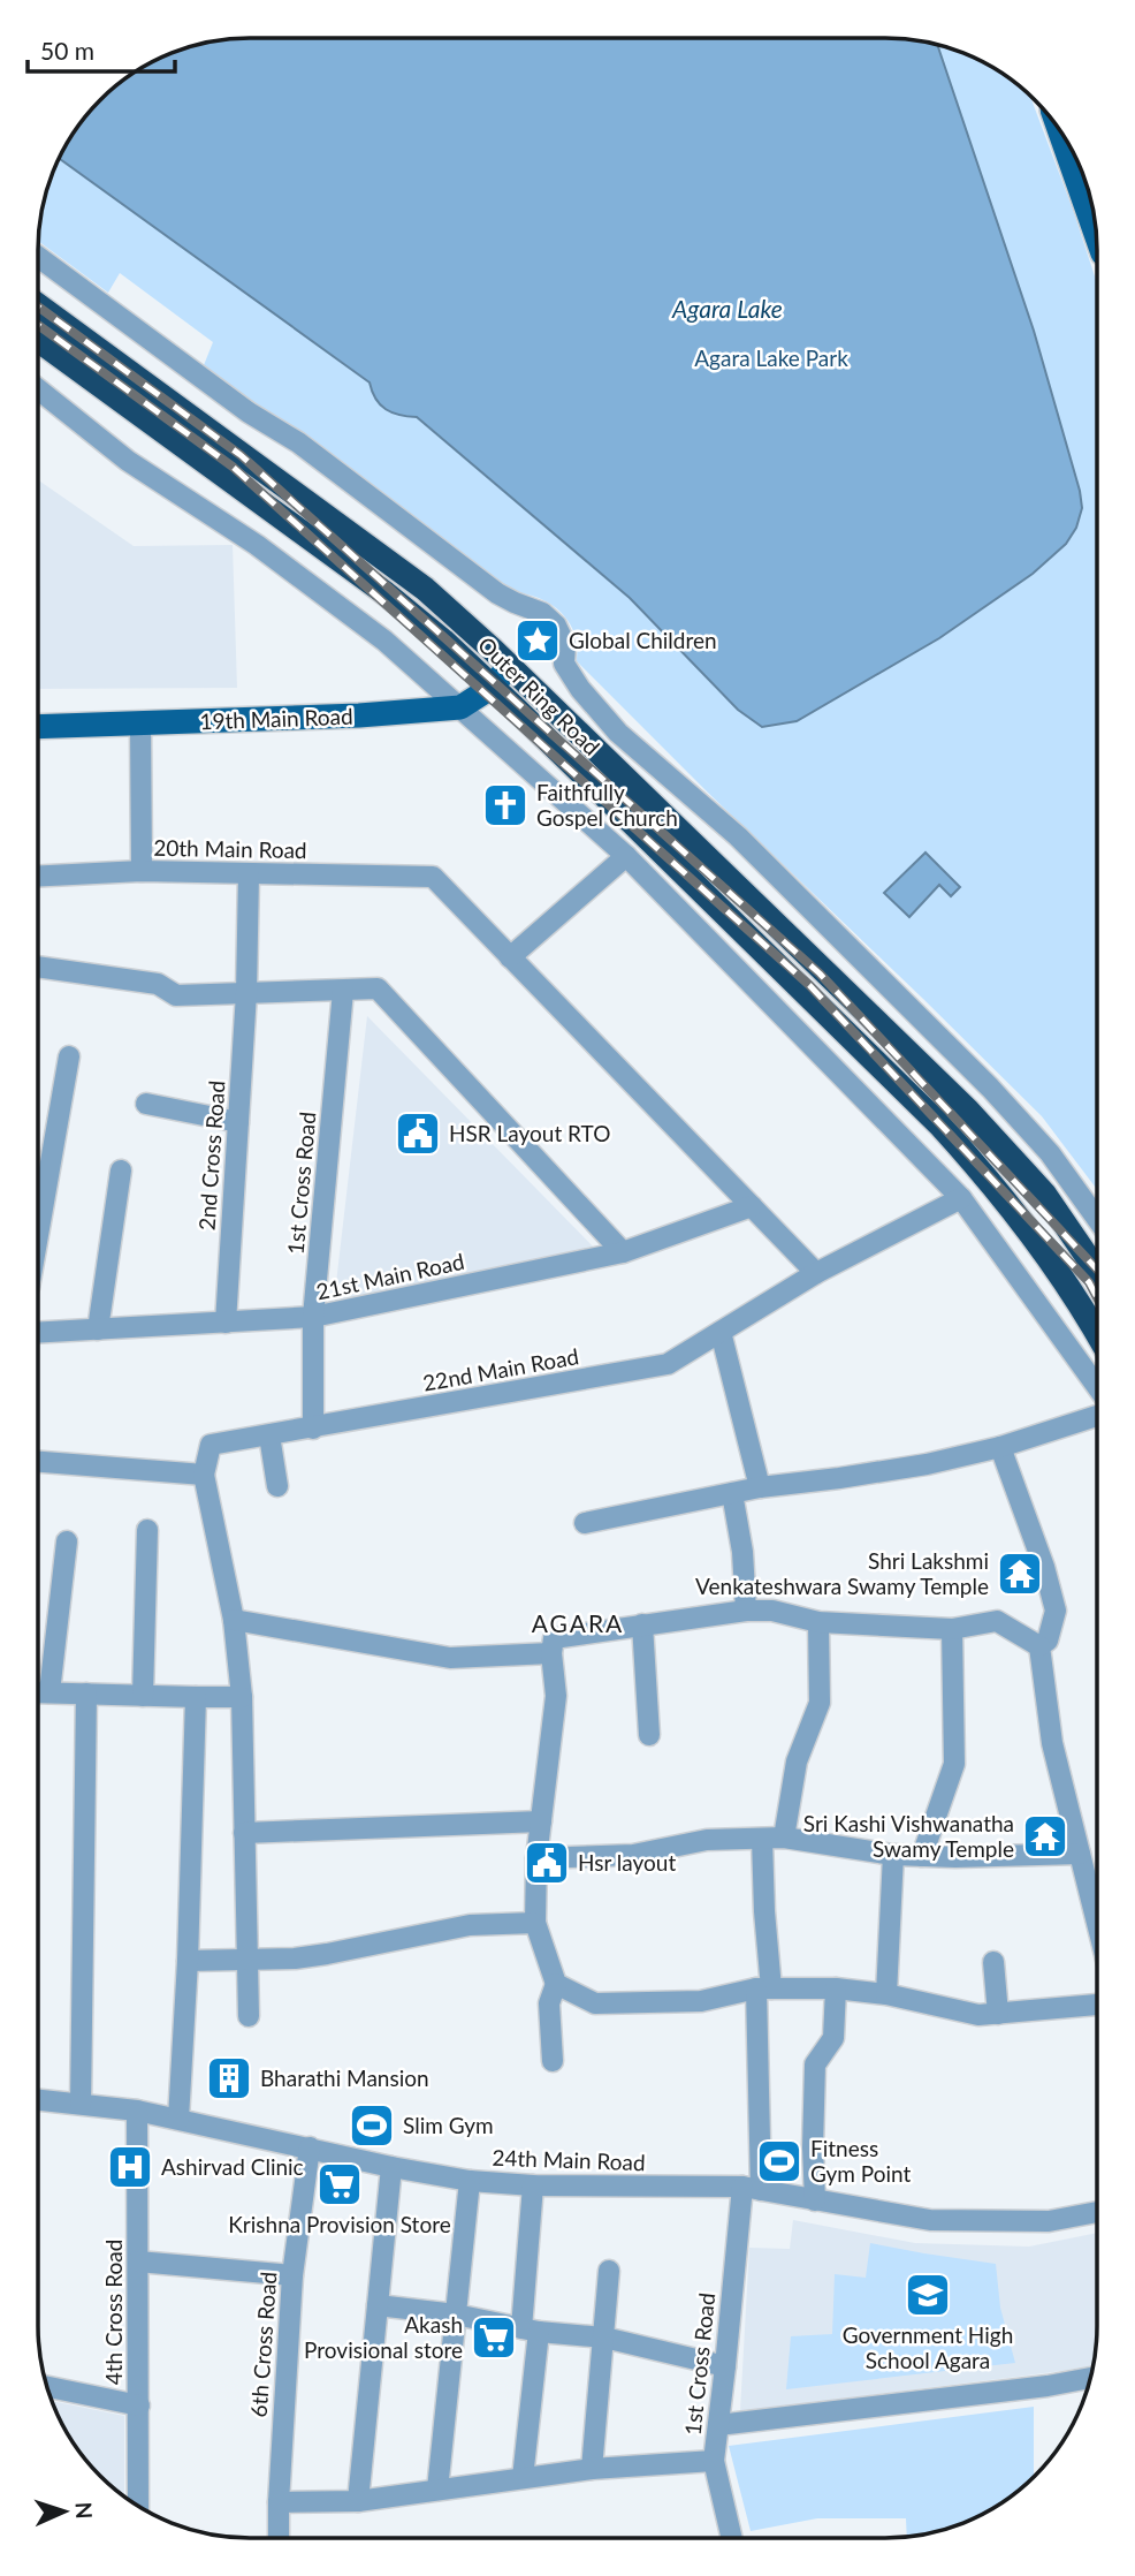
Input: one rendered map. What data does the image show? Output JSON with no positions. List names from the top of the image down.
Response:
{
  "streets": {
    "highway": ["Outer Ring Road"],
    "main road": ["19th Main Road"],
    "street": [
      "20th Main Road",
      "2nd Cross Road",
      "1st Cross Road",
      "21st Main Road",
      "22nd Main Road",
      "24th Main Road",
      "4th Cross Road",
      "6th Cross Road"
    ]
  },
  "crossings": [
    ["Outer Ring Road", "19th Main Road"],
    ["20th Main Road", "2nd Cross Road"],
    ["2nd Cross Road", "21st Main Road"],
    ["1st Cross Road", "21st Main Road"],
    ["1st Cross Road", "22nd Main Road"],
    ["1st Cross Road", "24th Main Road"],
    ["24th Main Road", "4th Cross Road"],
    ["24th Main Road", "6th Cross Road"]
  ],
  "districts": ["AGARA"],
  "water": ["Agara Lake"],
  "parks": ["Agara Lake Park"],
  "places": {
    "place": ["Global Children"],
    "church": ["Faithfully Gospel Church"],
    "public building": ["HSR Layout RTO", "Hsr layout"],
    "temple": ["Shri Lakshmi Venkateshwara Swamy Temple", "Sri Kashi Vishwanatha Swamy Temple"],
    "building": ["Bharathi Mansion"],
    "sports": ["Slim Gym", "Fitness Gym Point"],
    "hospital": ["Ashirvad Clinic"],
    "supermarket": ["Krishna Provision Store", "Akash Provisional store"],
    "school or university": ["Government High School Agara"]
  },
  "scale_bar": "50 m",
  "north": "right"
}
